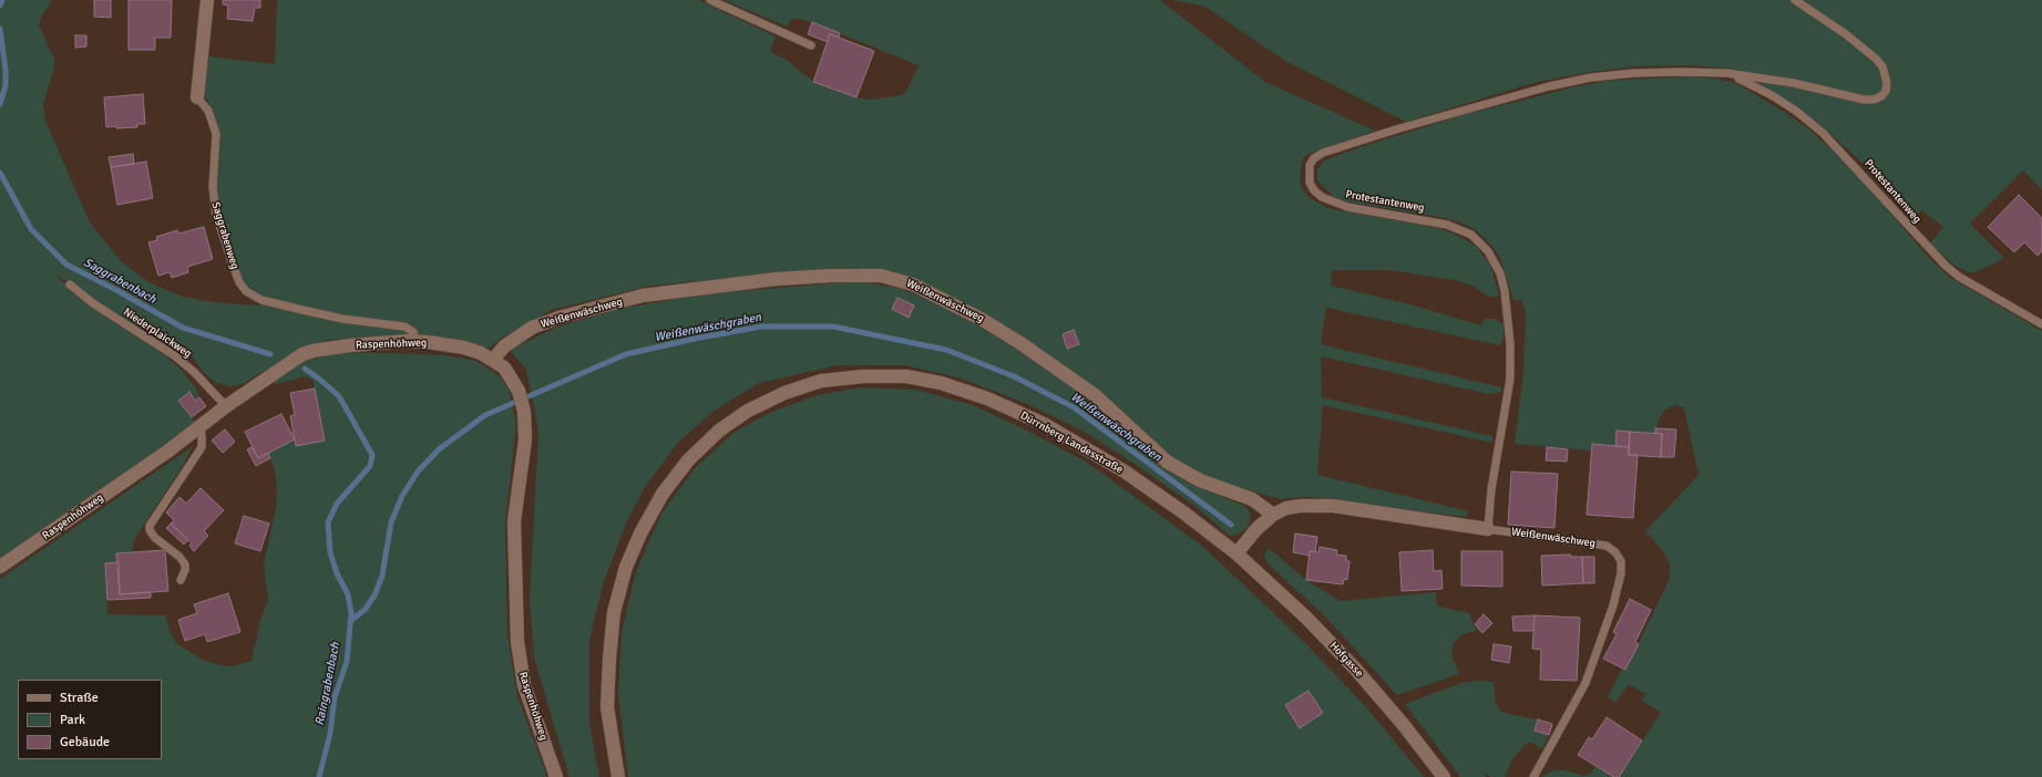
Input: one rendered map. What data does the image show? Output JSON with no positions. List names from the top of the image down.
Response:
{
  "streets": {
    "street": [
      "Saggrabenweg",
      "Weißenwäschweg",
      "Raspenhöhweg",
      "Dürrnberg Landesstraße",
      "Hofgasse"
    ],
    "lane": ["Protestantenweg", "Niederplaickweg"]
  },
  "crossings": [
    ["Protestantenweg", "Weißenwäschweg"],
    ["Saggrabenweg", "Raspenhöhweg"],
    ["Weißenwäschweg", "Raspenhöhweg"],
    ["Weißenwäschweg", "Dürrnberg Landesstraße"],
    ["Weißenwäschweg", "Hofgasse"],
    ["Niederplaickweg", "Raspenhöhweg"],
    ["Dürrnberg Landesstraße", "Hofgasse"]
  ],
  "water": ["Saggrabenbach", "Weißenwäschgraben", "Raingrabenbach"],
  "legend": ["Straße", "Park", "Gebäude"]
}
